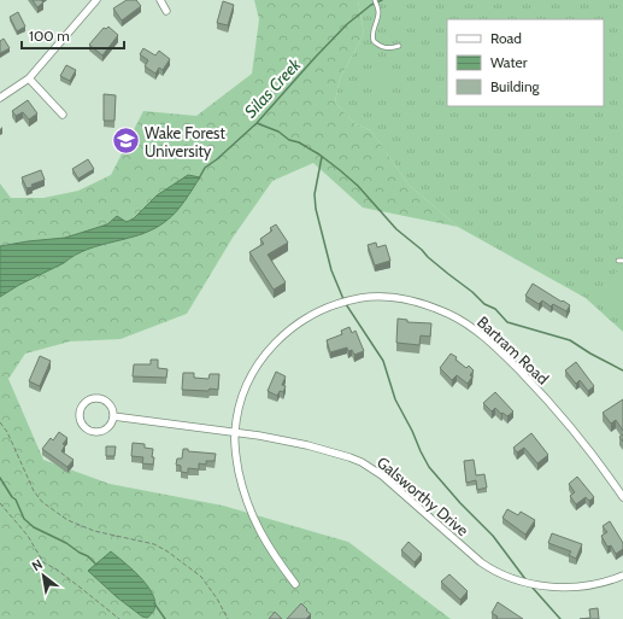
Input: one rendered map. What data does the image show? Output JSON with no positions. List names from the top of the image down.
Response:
{
  "streets": {
    "street": ["Bartram Road", "Galsworthy Drive"]
  },
  "crossings": [
    ["Bartram Road", "Galsworthy Drive"]
  ],
  "water": ["Silas Creek"],
  "places": {
    "school or university": ["Wake Forest University"]
  },
  "legend": ["Road", "Water", "Building"],
  "scale_bar": "100 m",
  "north": "top left"
}
